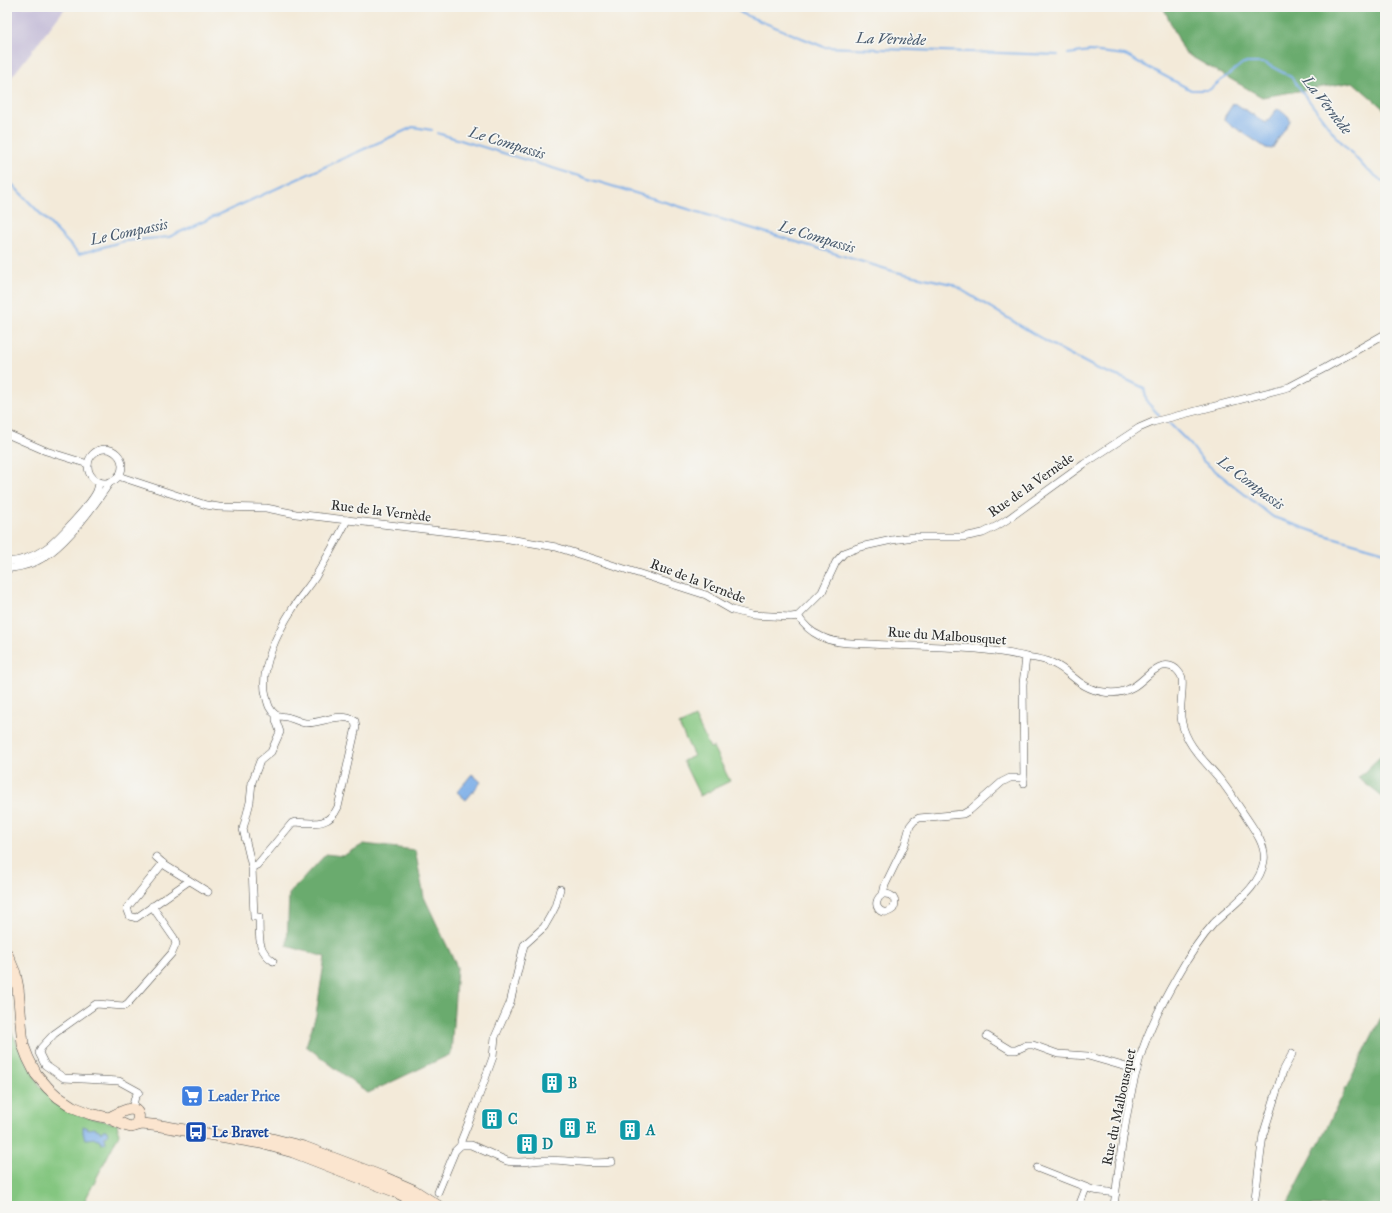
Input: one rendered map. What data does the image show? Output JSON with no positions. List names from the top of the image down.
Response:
{
  "streets": {
    "street": ["Rue de la Vernède", "Rue du Malbousquet"]
  },
  "crossings": [
    ["Rue de la Vernède", "Rue du Malbousquet"]
  ],
  "water": ["La Vernède", "Le Compassis"],
  "places": {
    "building": [
      "B",
      "C",
      "E",
      "A",
      "D"
    ],
    "supermarket": ["Leader Price"],
    "bus stop": ["Le Bravet"]
  }
}
